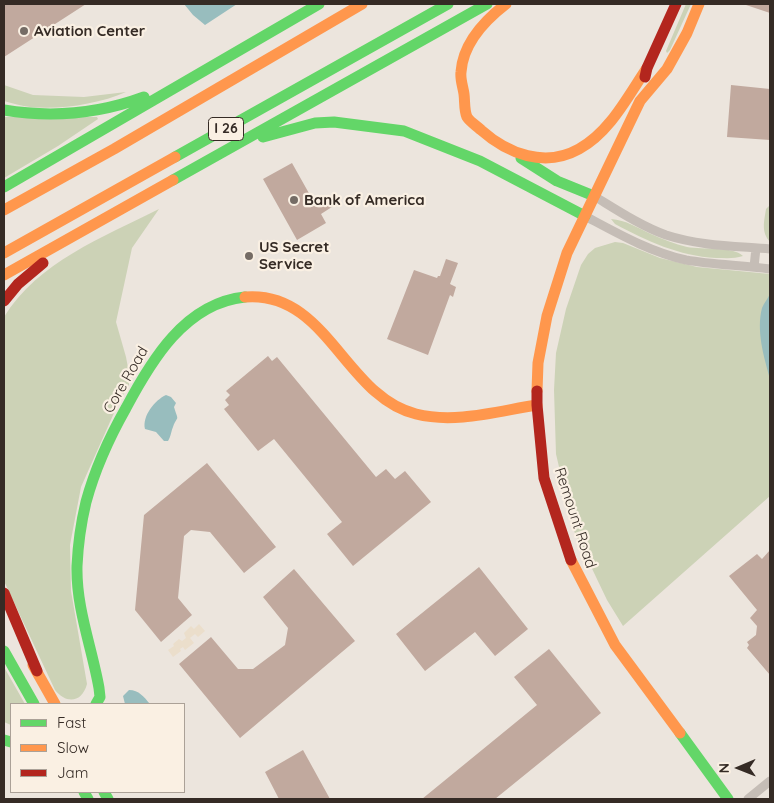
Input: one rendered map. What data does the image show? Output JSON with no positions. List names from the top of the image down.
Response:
{
  "streets": {
    "main road": ["I 26", "Core Road", "Remount Road"]
  },
  "crossings": [
    ["Core Road", "Remount Road"]
  ],
  "places": ["Aviation Center", "Bank of America", "US Secret Service"],
  "legend": ["Fast", "Slow", "Jam"],
  "north": "left"
}
